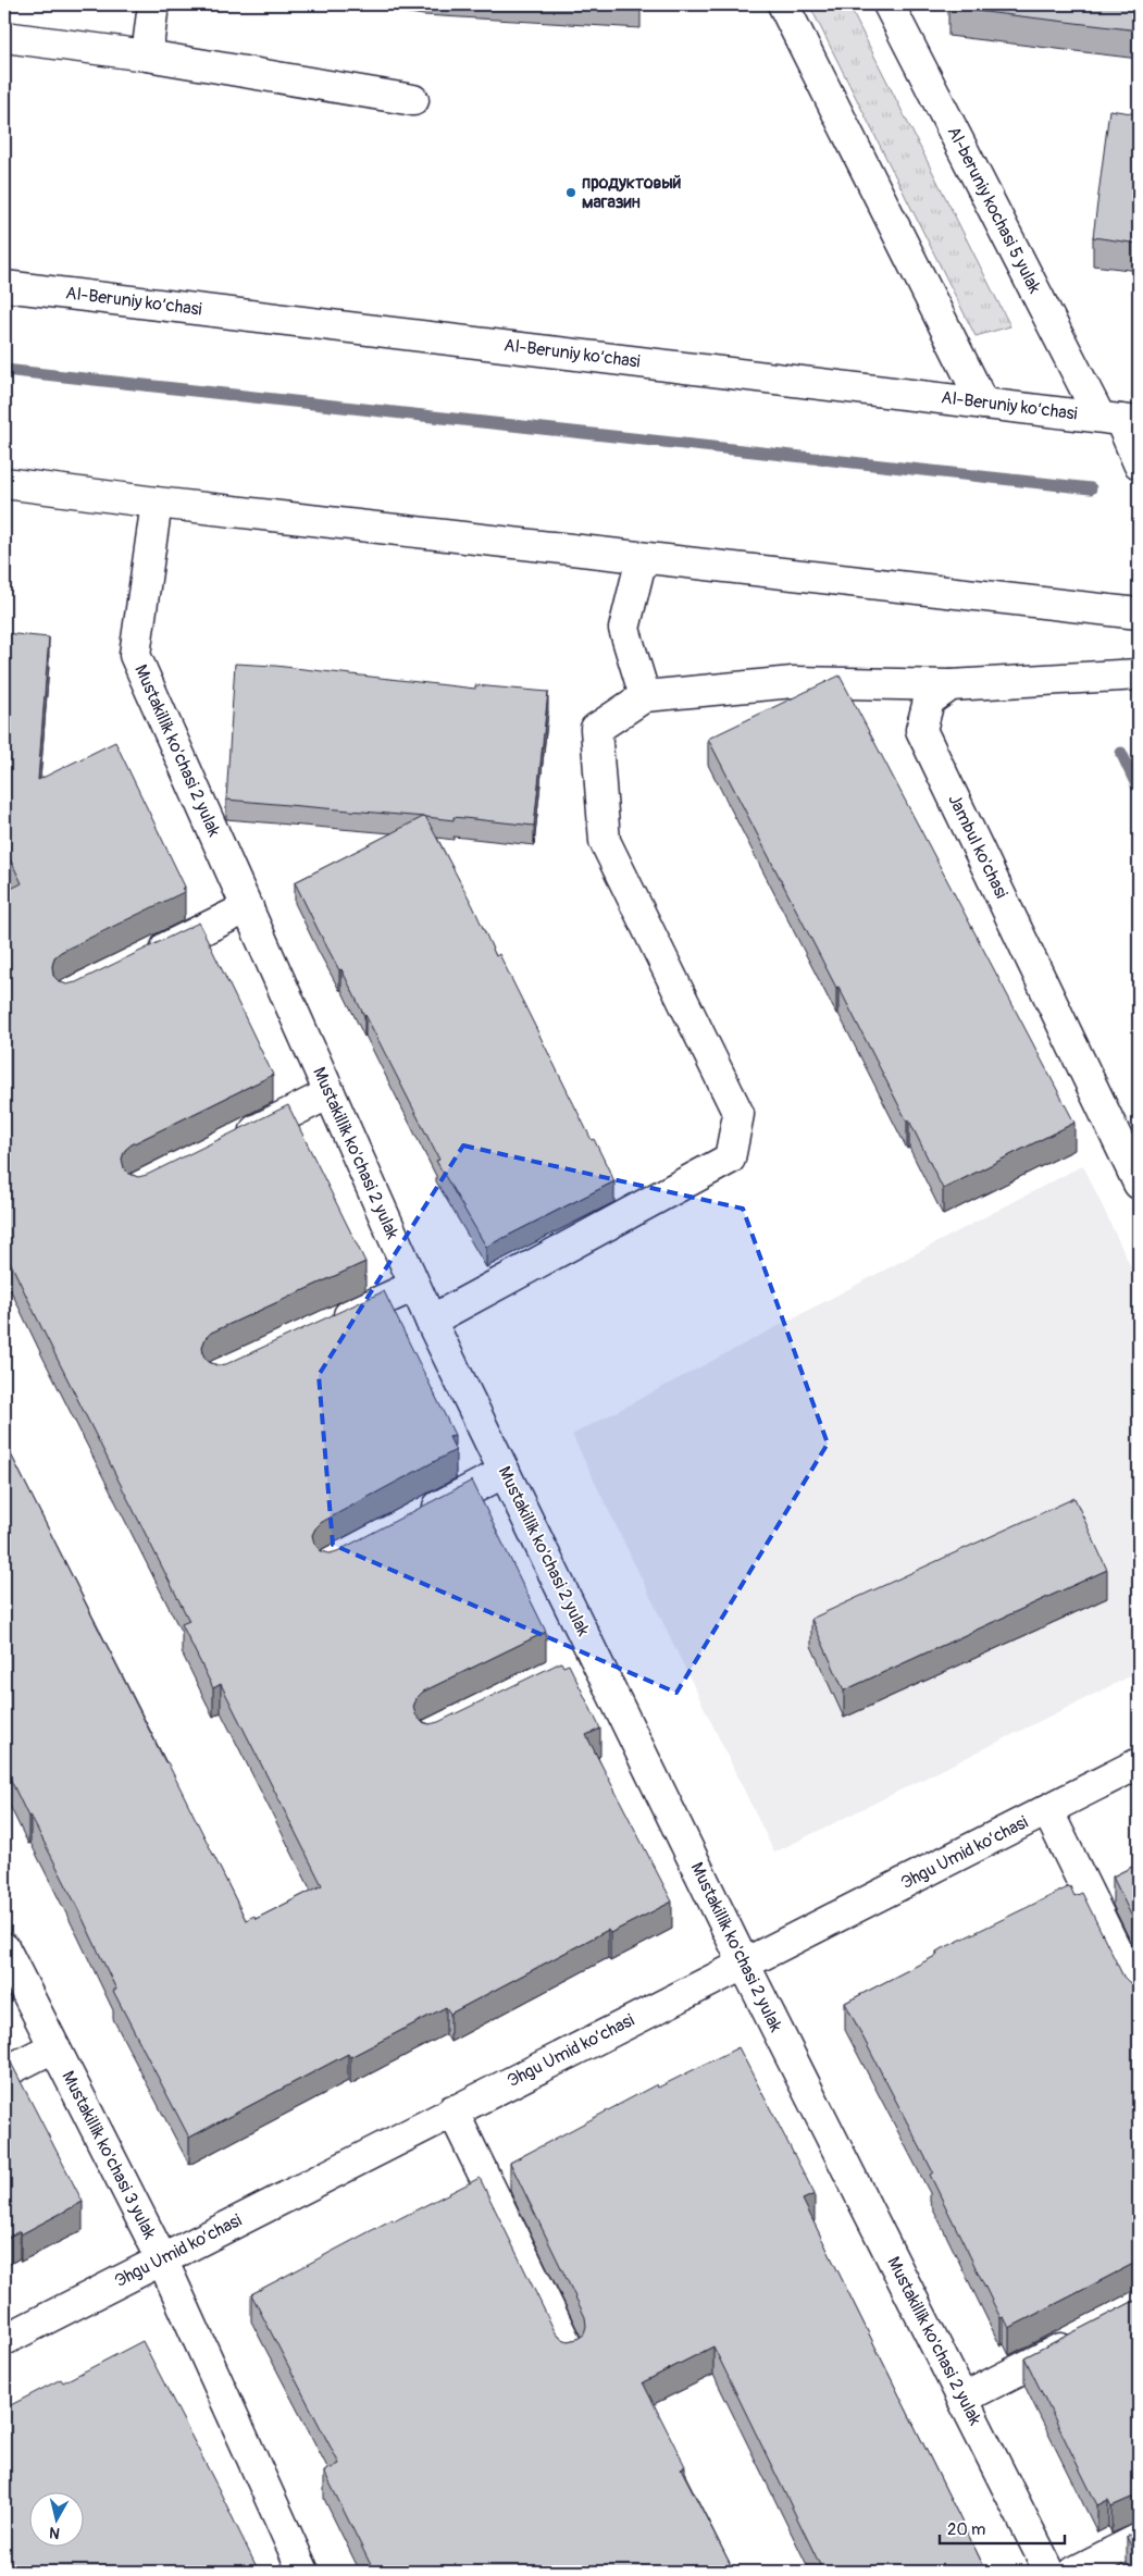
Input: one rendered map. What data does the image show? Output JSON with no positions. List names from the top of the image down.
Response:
{
  "streets": {
    "street": [
      "Al-beruniy kochasi 5 yulak",
      "Al-Beruniy ko’chasi",
      "Mustakillik ko'chasi 2 yulak",
      "Jambul ko'chasi",
      "Эhgu Umid ko’chasi",
      "Mustakillik ko'chasi 3 yulak"
    ]
  },
  "crossings": [
    ["Al-beruniy kochasi 5 yulak", "Al-Beruniy ko’chasi"],
    ["Mustakillik ko'chasi 2 yulak", "Эhgu Umid ko’chasi"],
    ["Эhgu Umid ko’chasi", "Mustakillik ko'chasi 3 yulak"]
  ],
  "places": ["продуктовый магазин"],
  "scale_bar": "20 m",
  "north": "bottom"
}
